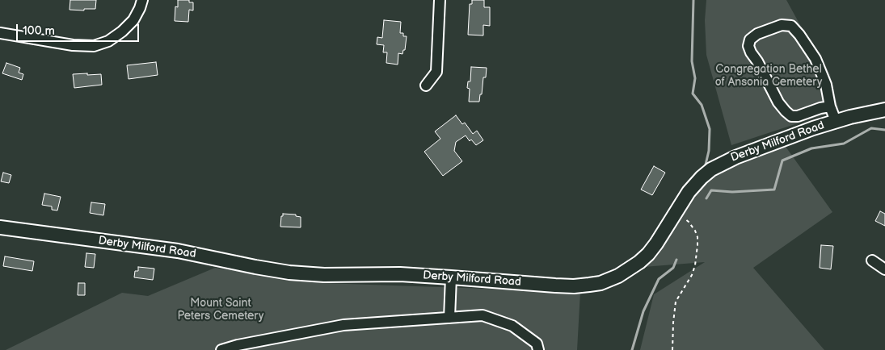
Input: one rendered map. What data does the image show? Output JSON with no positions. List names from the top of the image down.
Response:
{
  "streets": {
    "main road": ["Derby Milford Road"]
  },
  "parks": ["Congregation Bethel of Ansonia Cemetery", "Mount Saint Peters Cemetery"],
  "scale_bar": "100 m"
}
